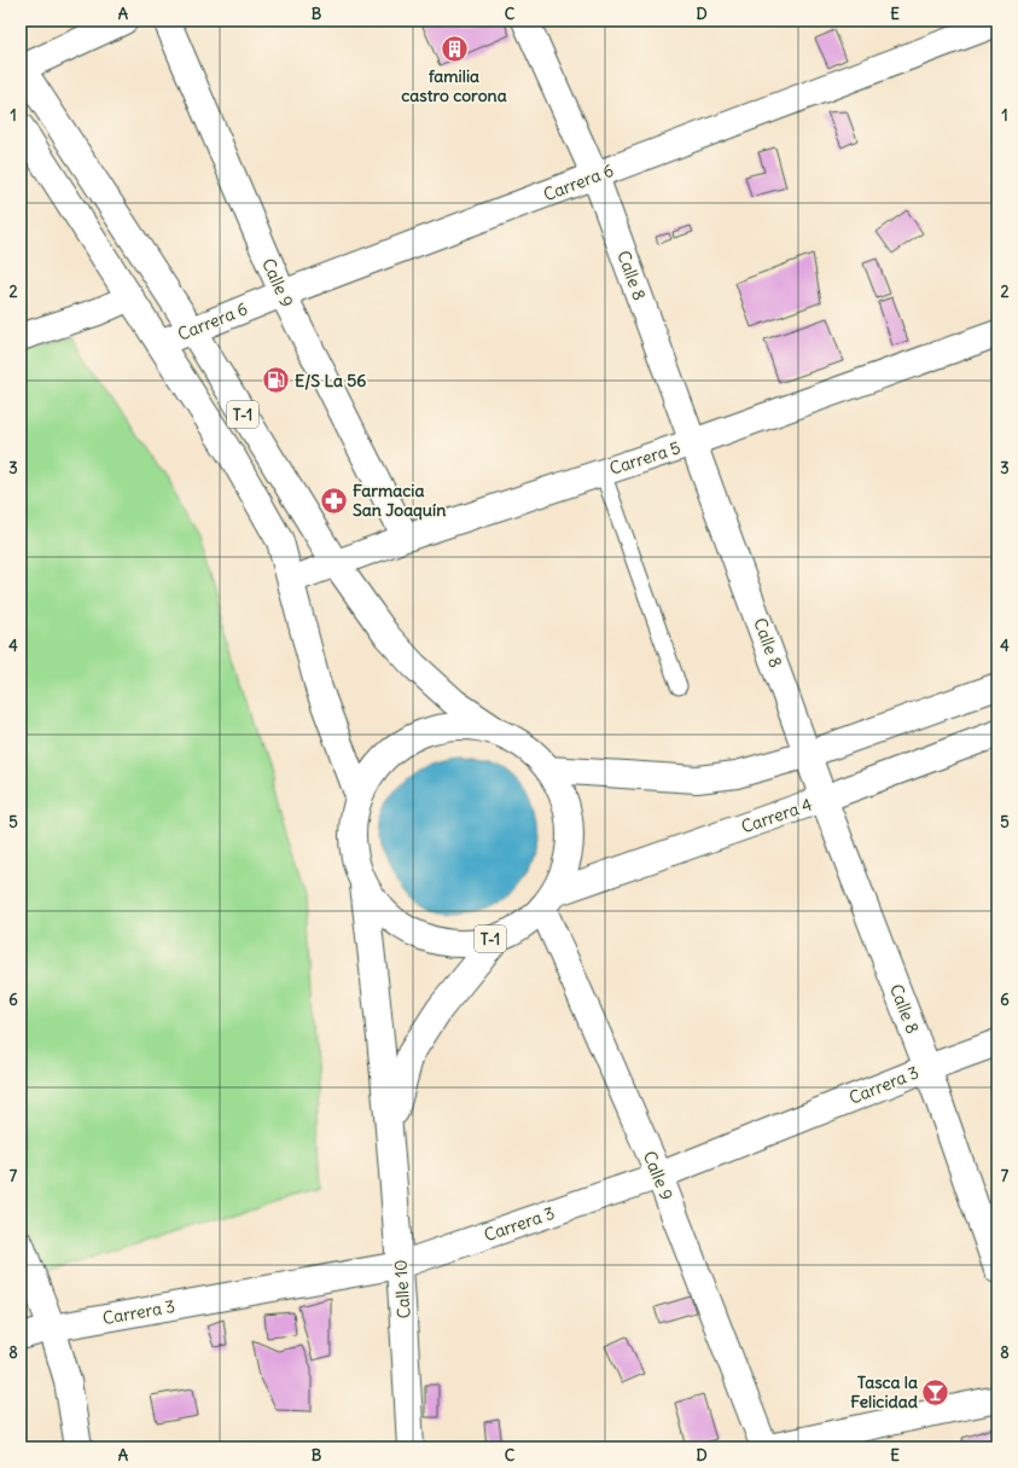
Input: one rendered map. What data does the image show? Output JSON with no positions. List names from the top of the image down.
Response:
{
  "streets": {
    "main road": [
      "Carrera 6",
      "Calle 8",
      "Calle 9",
      "T-1",
      "Carrera 5",
      "Carrera 4",
      "Carrera 3",
      "Calle 10"
    ]
  },
  "crossings": [
    ["Carrera 6", "Calle 8"],
    ["Carrera 6", "Calle 9"],
    ["Carrera 6", "T-1"],
    ["Calle 8", "Carrera 5"],
    ["Calle 8", "Carrera 4"],
    ["Calle 8", "Carrera 3"],
    ["Calle 9", "T-1"],
    ["Calle 9", "Carrera 5"],
    ["Calle 9", "Carrera 4"],
    ["Calle 9", "Carrera 3"],
    ["T-1", "Carrera 5"],
    ["T-1", "Carrera 4"],
    ["T-1", "Calle 10"],
    ["Carrera 3", "Calle 10"]
  ],
  "places": {
    "building": ["familia castro corona"],
    "fuel station": ["E/S La 56"],
    "pharmacy": ["Farmacia San Joaquín"],
    "bar": ["Tasca la Felicidad"]
  },
  "grid": {
    "columns": [
      "A",
      "B",
      "C",
      "D",
      "E"
    ],
    "rows": [
      "1",
      "2",
      "3",
      "4",
      "5",
      "6",
      "7",
      "8"
    ]
  }
}
